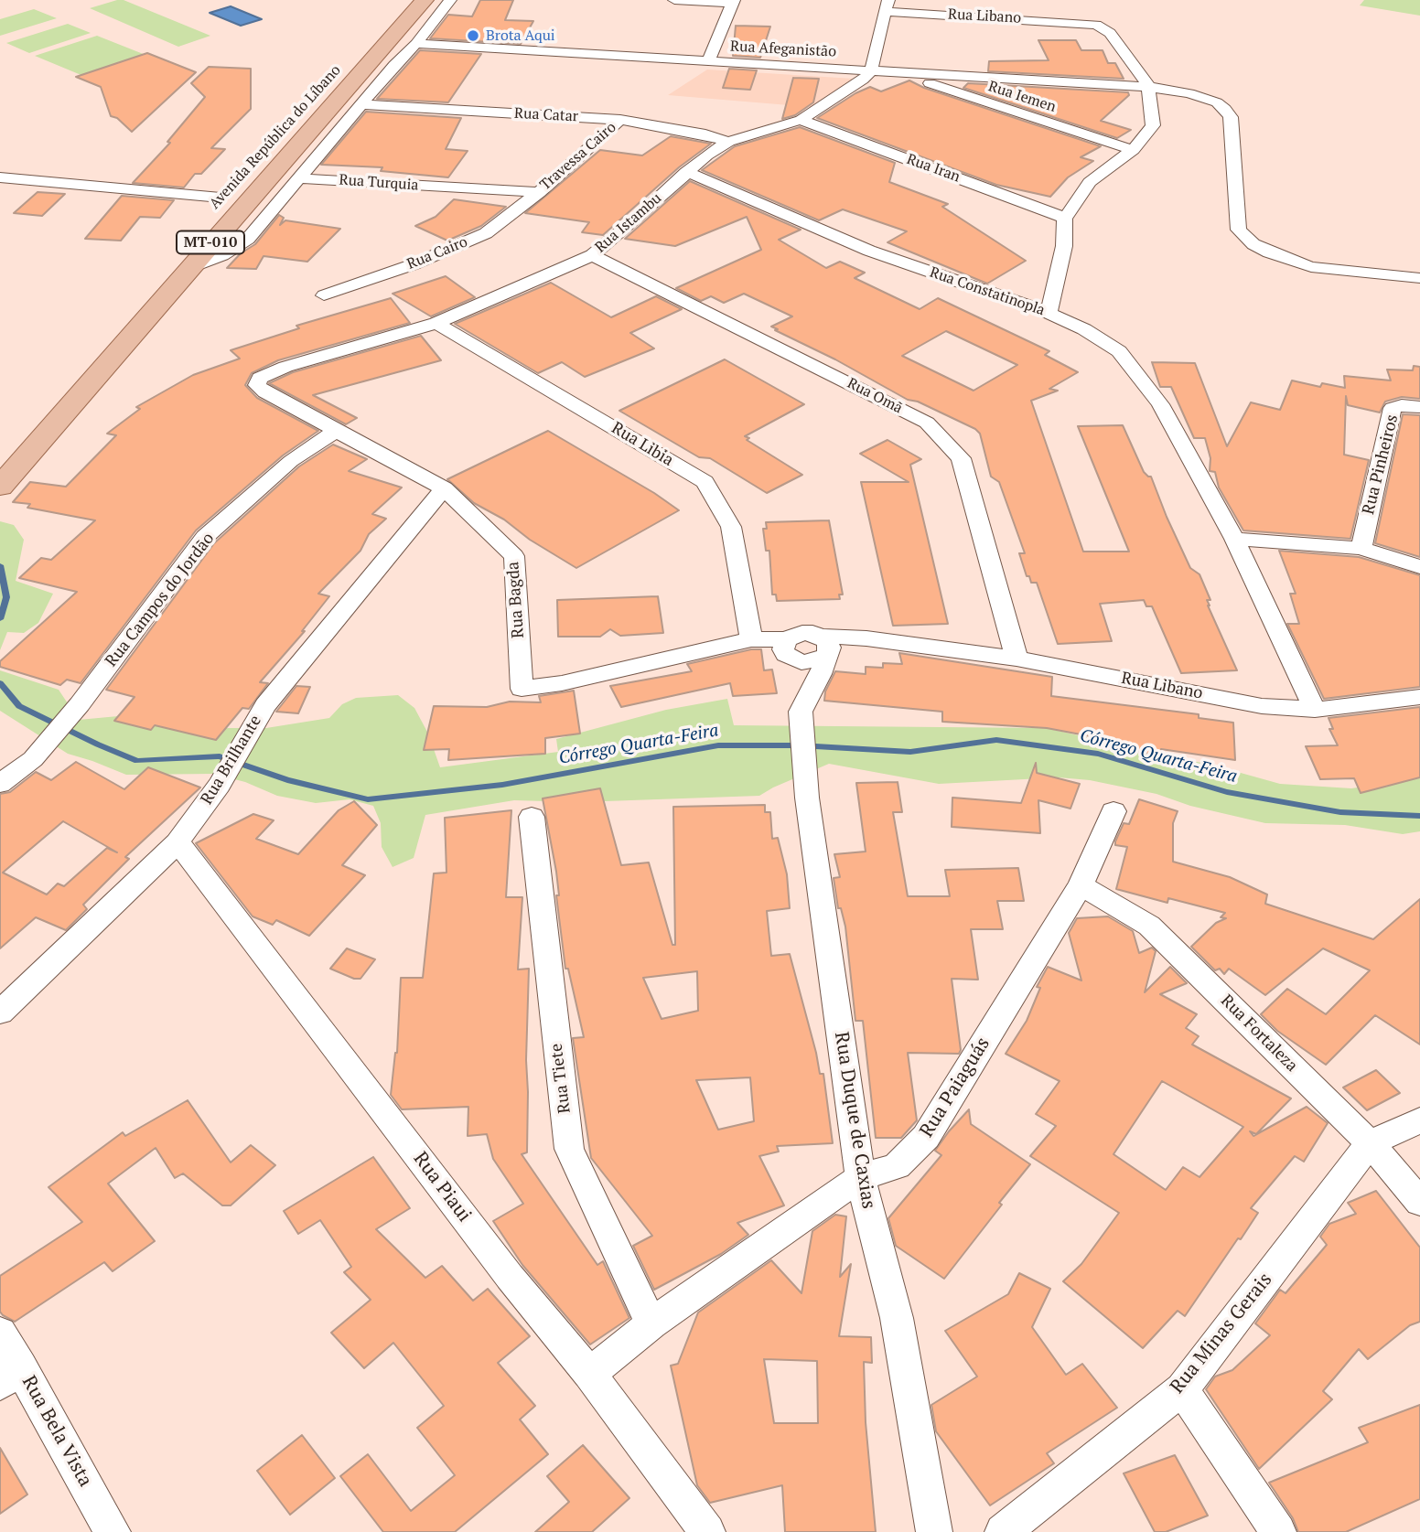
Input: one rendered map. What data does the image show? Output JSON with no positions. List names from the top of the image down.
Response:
{
  "streets": {
    "main road": ["Avenida República do Líbano", "MT-010"],
    "street": [
      "Rua Libano",
      "Rua Afeganistão",
      "Rua Iemen",
      "Rua Catar",
      "Travessa Cairo",
      "Rua Iran",
      "Rua Turquia",
      "Rua Istambu",
      "Rua Cairo",
      "Rua Constatinopla",
      "Rua Omã",
      "Rua Libia",
      "Rua Pinheiros",
      "Rua Campos do Jordão",
      "Rua Bagda",
      "Rua Brilhante",
      "Rua Fortaleza",
      "Rua Tiete",
      "Rua Paiaguás",
      "Rua Duque de Caxias",
      "Rua Piaui",
      "Rua Minas Gerais",
      "Rua Bela Vista"
    ]
  },
  "crossings": [
    ["Rua Libano", "Rua Afeganistão"],
    ["Rua Libano", "Rua Constatinopla"],
    ["Rua Libano", "Rua Omã"],
    ["Rua Libano", "Rua Libia"],
    ["Rua Libano", "Rua Bagda"],
    ["Rua Libano", "Rua Duque de Caxias"],
    ["Rua Afeganistão", "Rua Iemen"],
    ["Rua Afeganistão", "Avenida República do Líbano"],
    ["Rua Afeganistão", "Rua Istambu"],
    ["Rua Catar", "Avenida República do Líbano"],
    ["Rua Catar", "Travessa Cairo"],
    ["Rua Catar", "Rua Istambu"],
    ["Avenida República do Líbano", "Rua Turquia"],
    ["Travessa Cairo", "Rua Turquia"],
    ["Travessa Cairo", "Rua Cairo"],
    ["Rua Iran", "Rua Istambu"],
    ["Rua Istambu", "Rua Constatinopla"],
    ["Rua Istambu", "Rua Omã"],
    ["Rua Istambu", "Rua Libia"],
    ["Rua Istambu", "Rua Bagda"],
    ["Rua Libia", "Rua Bagda"],
    ["Rua Campos do Jordão", "Rua Bagda"],
    ["Rua Bagda", "Rua Brilhante"],
    ["Rua Brilhante", "Rua Piaui"],
    ["Rua Fortaleza", "Rua Paiaguás"],
    ["Rua Fortaleza", "Rua Minas Gerais"],
    ["Rua Tiete", "Rua Paiaguás"],
    ["Rua Paiaguás", "Rua Duque de Caxias"],
    ["Rua Paiaguás", "Rua Piaui"]
  ],
  "water": ["Córrego Quarta-Feira"],
  "places": ["Brota Aqui"]
}
